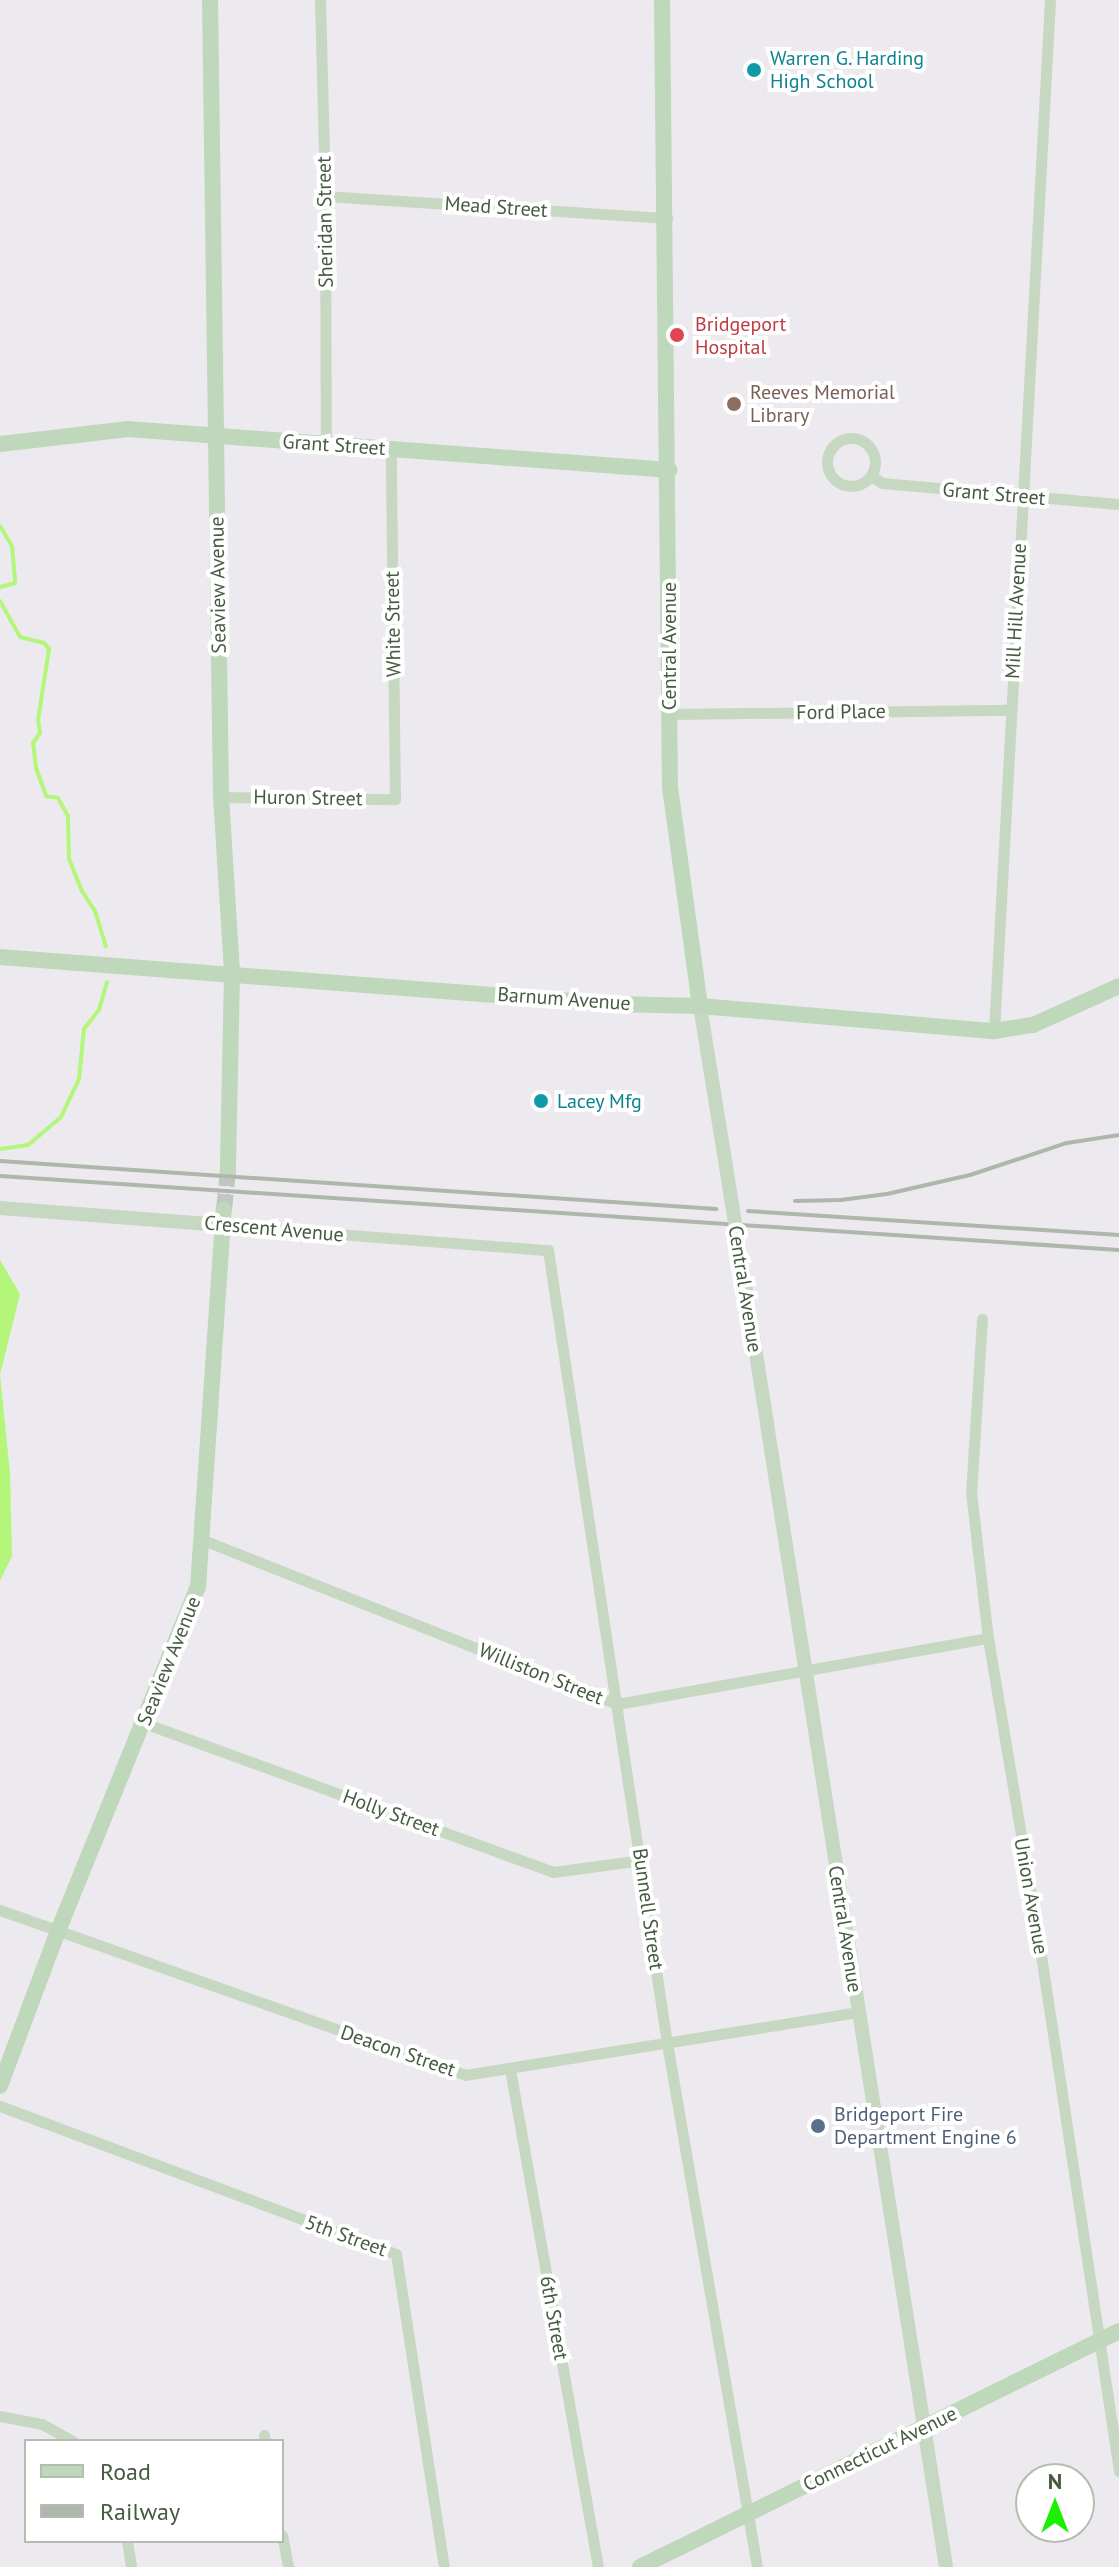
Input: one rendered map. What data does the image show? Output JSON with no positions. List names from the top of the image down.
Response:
{
  "streets": {
    "main road": [
      "Grant Street",
      "Seaview Avenue",
      "Central Avenue",
      "Barnum Avenue",
      "Connecticut Avenue"
    ],
    "street": [
      "Mead Street",
      "Sheridan Street",
      "Mill Hill Avenue",
      "White Street",
      "Ford Place",
      "Huron Street",
      "Crescent Avenue",
      "Williston Street",
      "Holly Street",
      "Union Avenue",
      "Bunnell Street",
      "Deacon Street",
      "5th Street",
      "6th Street"
    ]
  },
  "crossings": [
    ["Mead Street", "Sheridan Street"],
    ["Mead Street", "Central Avenue"],
    ["Sheridan Street", "Grant Street"],
    ["Grant Street", "Seaview Avenue"],
    ["Grant Street", "Mill Hill Avenue"],
    ["Grant Street", "White Street"],
    ["Grant Street", "Central Avenue"],
    ["Seaview Avenue", "Huron Street"],
    ["Seaview Avenue", "Barnum Avenue"],
    ["Seaview Avenue", "Crescent Avenue"],
    ["Seaview Avenue", "Williston Street"],
    ["Seaview Avenue", "Holly Street"],
    ["Seaview Avenue", "Deacon Street"],
    ["Mill Hill Avenue", "Ford Place"],
    ["Mill Hill Avenue", "Barnum Avenue"],
    ["White Street", "Huron Street"],
    ["Central Avenue", "Ford Place"],
    ["Central Avenue", "Barnum Avenue"],
    ["Central Avenue", "Williston Street"],
    ["Central Avenue", "Deacon Street"],
    ["Central Avenue", "Connecticut Avenue"],
    ["Crescent Avenue", "Bunnell Street"],
    ["Williston Street", "Union Avenue"],
    ["Williston Street", "Bunnell Street"],
    ["Holly Street", "Bunnell Street"],
    ["Union Avenue", "Connecticut Avenue"],
    ["Bunnell Street", "Deacon Street"],
    ["Bunnell Street", "Connecticut Avenue"],
    ["Deacon Street", "6th Street"]
  ],
  "places": [
    "Warren G. Harding High School",
    "Bridgeport Hospital",
    "Reeves Memorial Library",
    "Lacey Mfg",
    "Bridgeport Fire Department Engine 6"
  ],
  "legend": ["Road", "Railway"],
  "north": "top"
}
